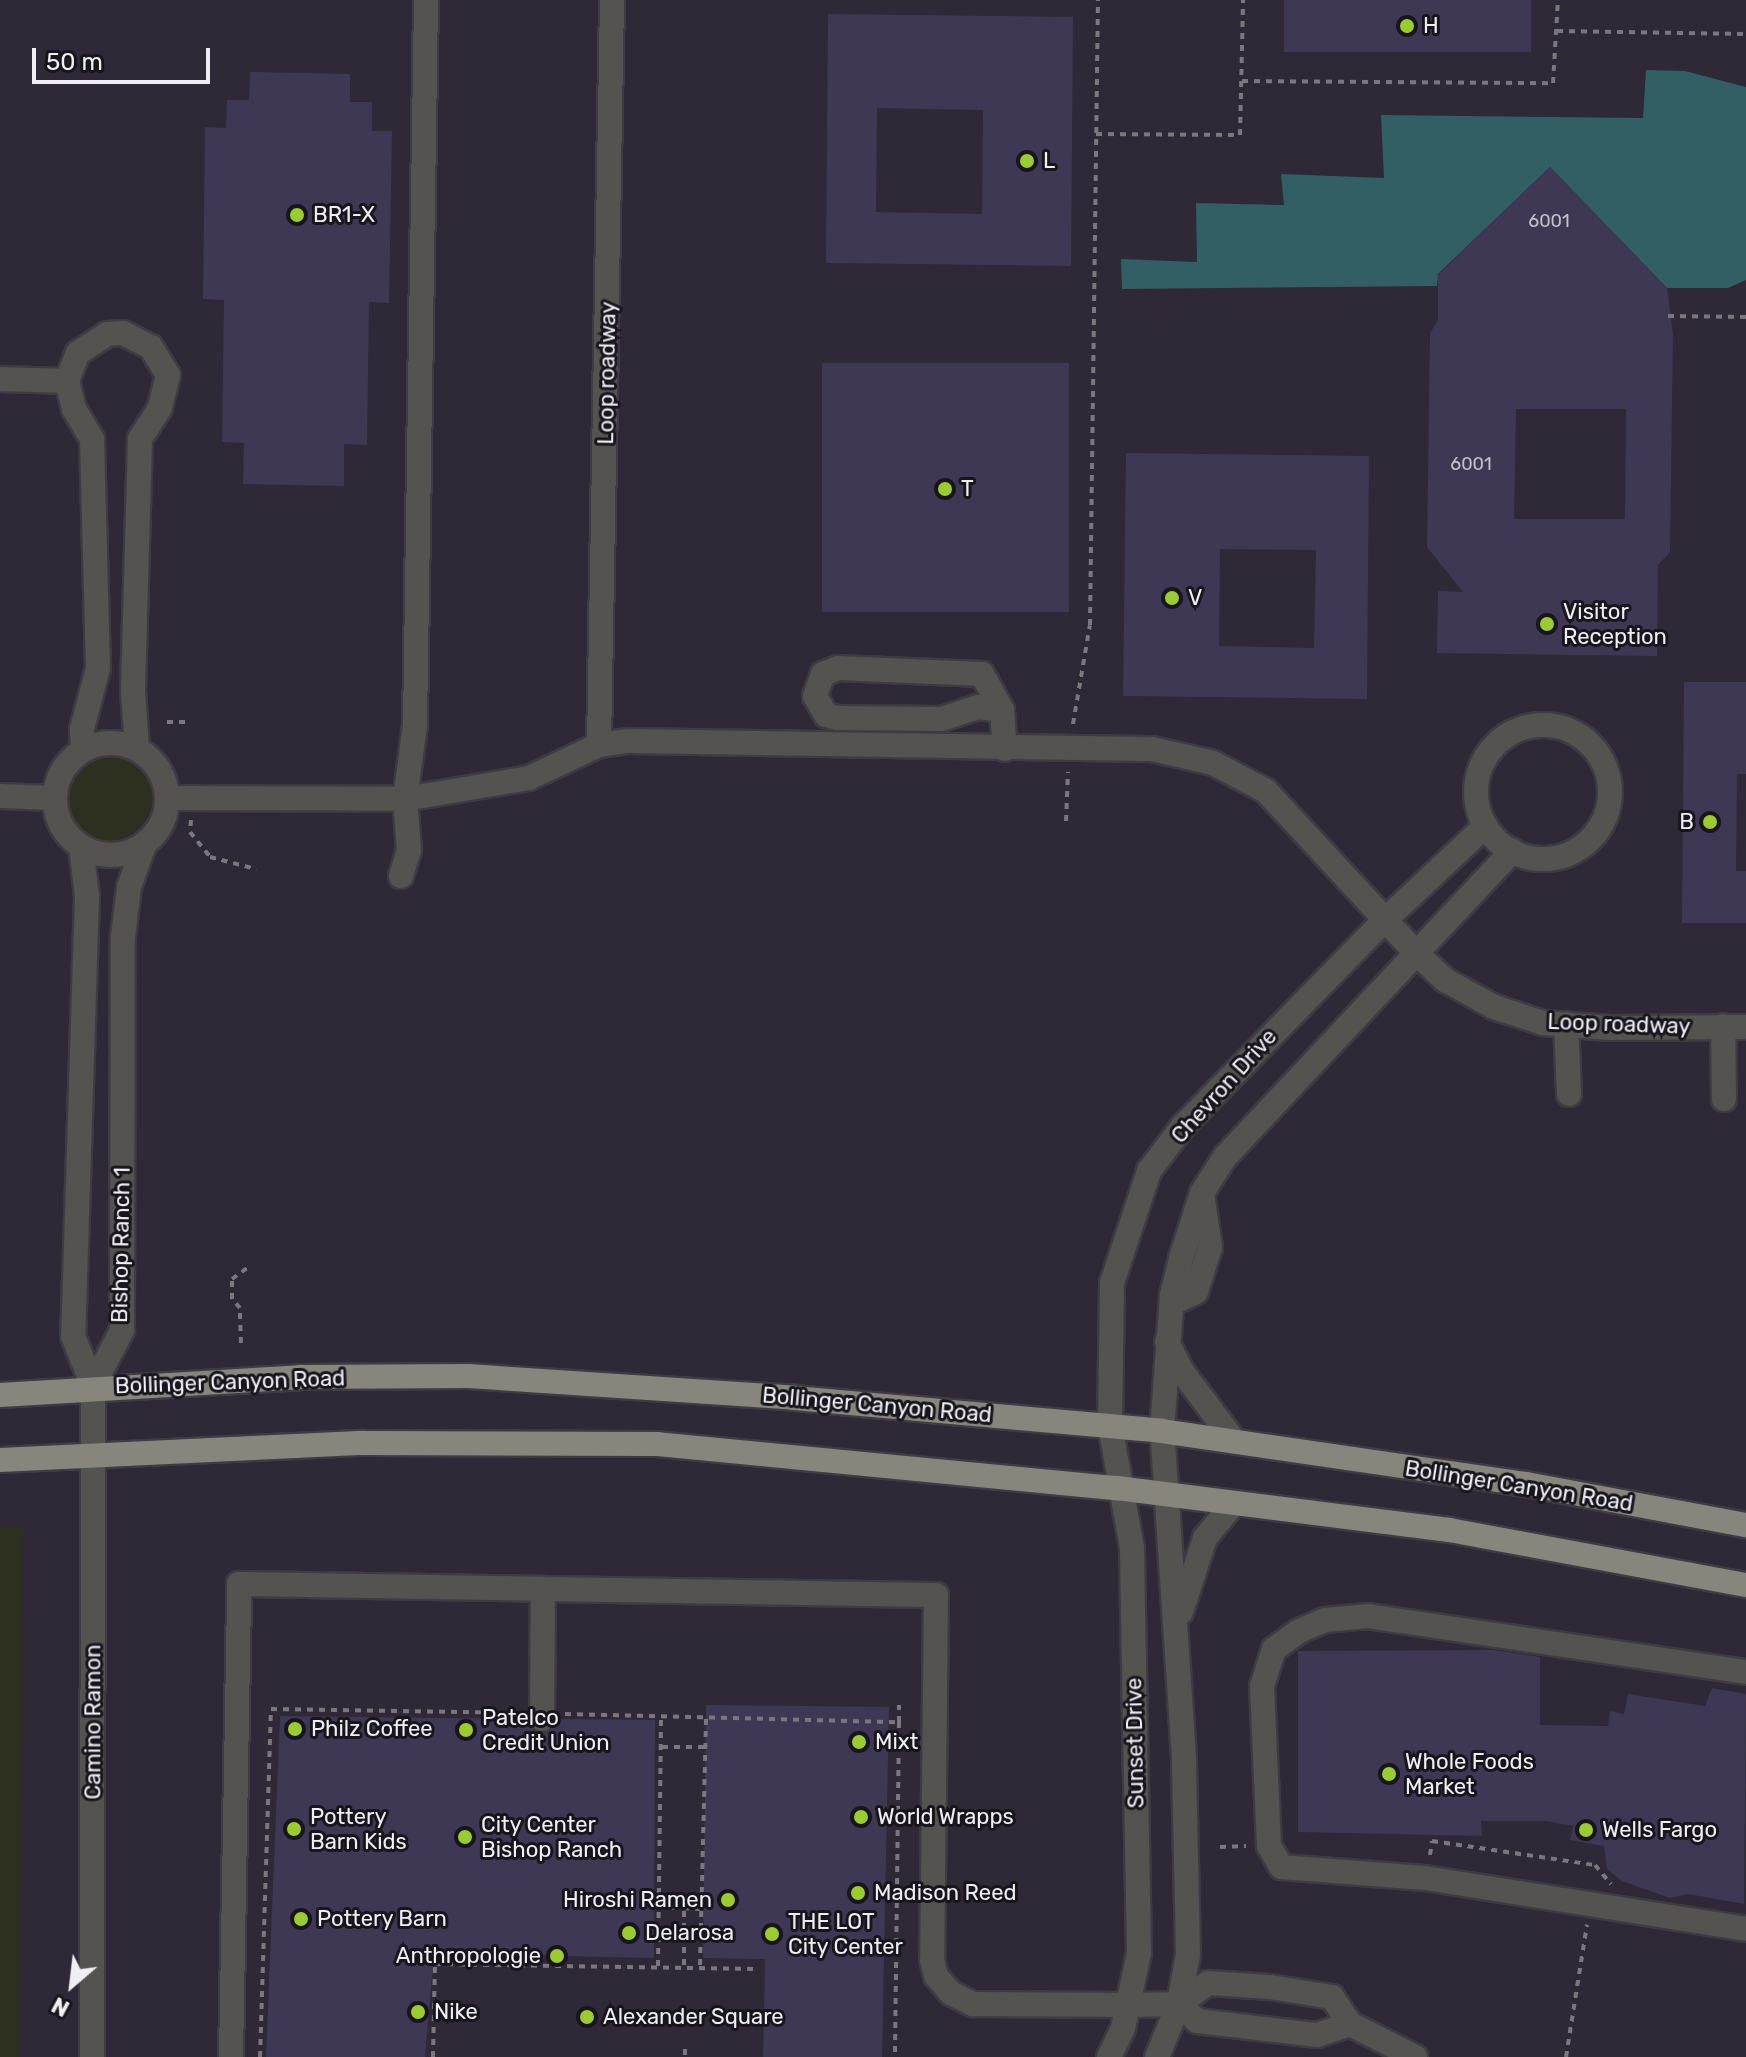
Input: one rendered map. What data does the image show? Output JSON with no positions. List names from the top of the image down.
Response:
{
  "streets": {
    "main road": ["Bollinger Canyon Road"],
    "street": [
      "Loop roadway",
      "Chevron Drive",
      "Bishop Ranch 1",
      "Camino Ramon",
      "Sunset Drive"
    ]
  },
  "crossings": [
    ["Loop roadway", "Chevron Drive"],
    ["Loop roadway", "Bishop Ranch 1"],
    ["Chevron Drive", "Bollinger Canyon Road"],
    ["Chevron Drive", "Sunset Drive"],
    ["Bishop Ranch 1", "Bollinger Canyon Road"],
    ["Bishop Ranch 1", "Camino Ramon"],
    ["Bollinger Canyon Road", "Camino Ramon"],
    ["Bollinger Canyon Road", "Sunset Drive"]
  ],
  "places": [
    "H",
    "L",
    "BR1-X",
    "T",
    "V",
    "Visitor Reception",
    "B",
    "Philz Coffee",
    "Patelco Credit Union",
    "Mixt",
    "Whole Foods Market",
    "World Wrapps",
    "Pottery Barn Kids",
    "Wells Fargo",
    "City Center Bishop Ranch",
    "Madison Reed",
    "Hiroshi Ramen",
    "Pottery Barn",
    "Delarosa",
    "THE LOT City Center",
    "Anthropologie",
    "Nike",
    "Alexander Square"
  ],
  "house_numbers": ["6001", "6001"],
  "scale_bar": "50 m",
  "north": "bottom left"
}
